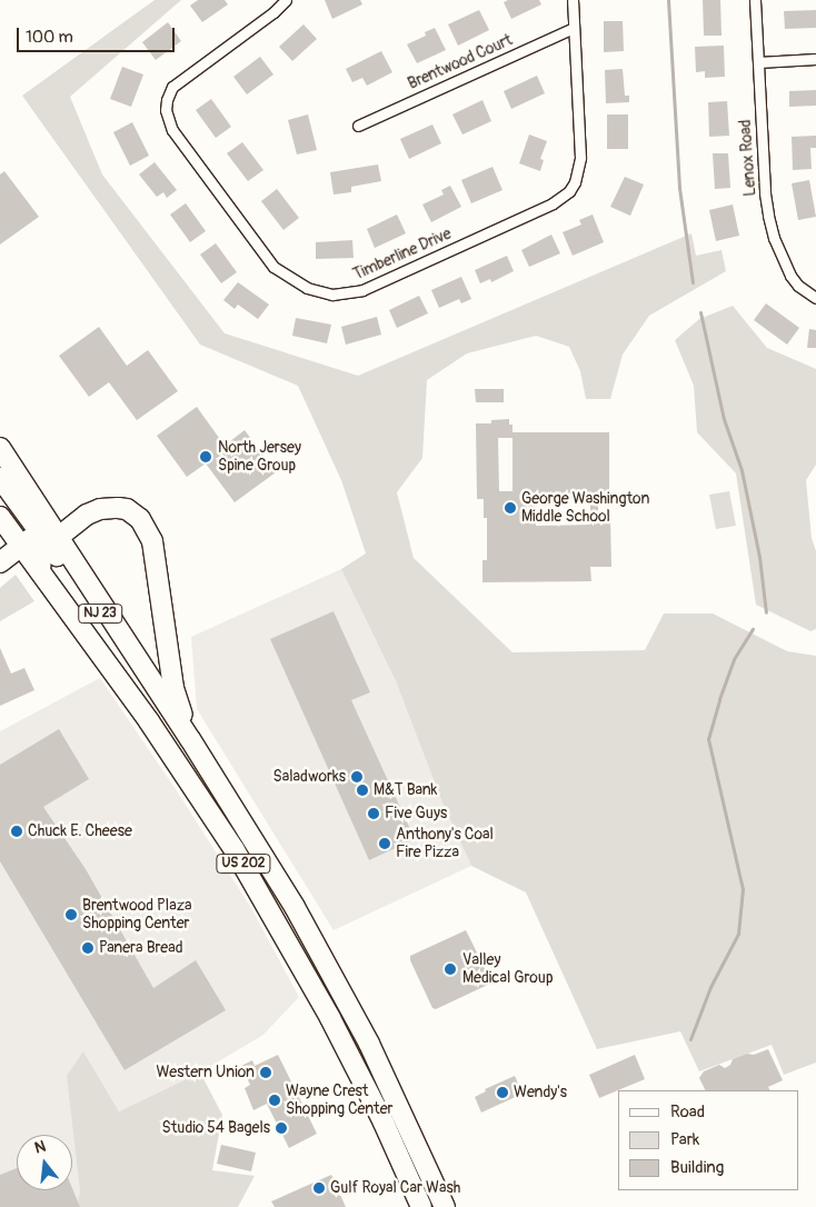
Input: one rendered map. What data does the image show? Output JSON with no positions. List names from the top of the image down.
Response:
{
  "streets": {
    "highway": ["NJ 23", "US 202"],
    "street": ["Brentwood Court", "Lenox Road", "Timberline Drive"]
  },
  "crossings": [
    ["Brentwood Court", "Timberline Drive"],
    ["NJ 23", "US 202"]
  ],
  "places": [
    "North Jersey Spine Group",
    "George Washington Middle School",
    "Saladworks",
    "M&T Bank",
    "Five Guys",
    "Chuck E. Cheese",
    "Anthony's Coal Fire Pizza",
    "Brentwood Plaza Shopping Center",
    "Panera Bread",
    "Valley Medical Group",
    "Western Union",
    "Wendy's",
    "Wayne Crest Shopping Center",
    "Studio 54 Bagels",
    "Gulf Royal Car Wash"
  ],
  "legend": ["Road", "Park", "Building"],
  "scale_bar": "100 m",
  "north": "top"
}
